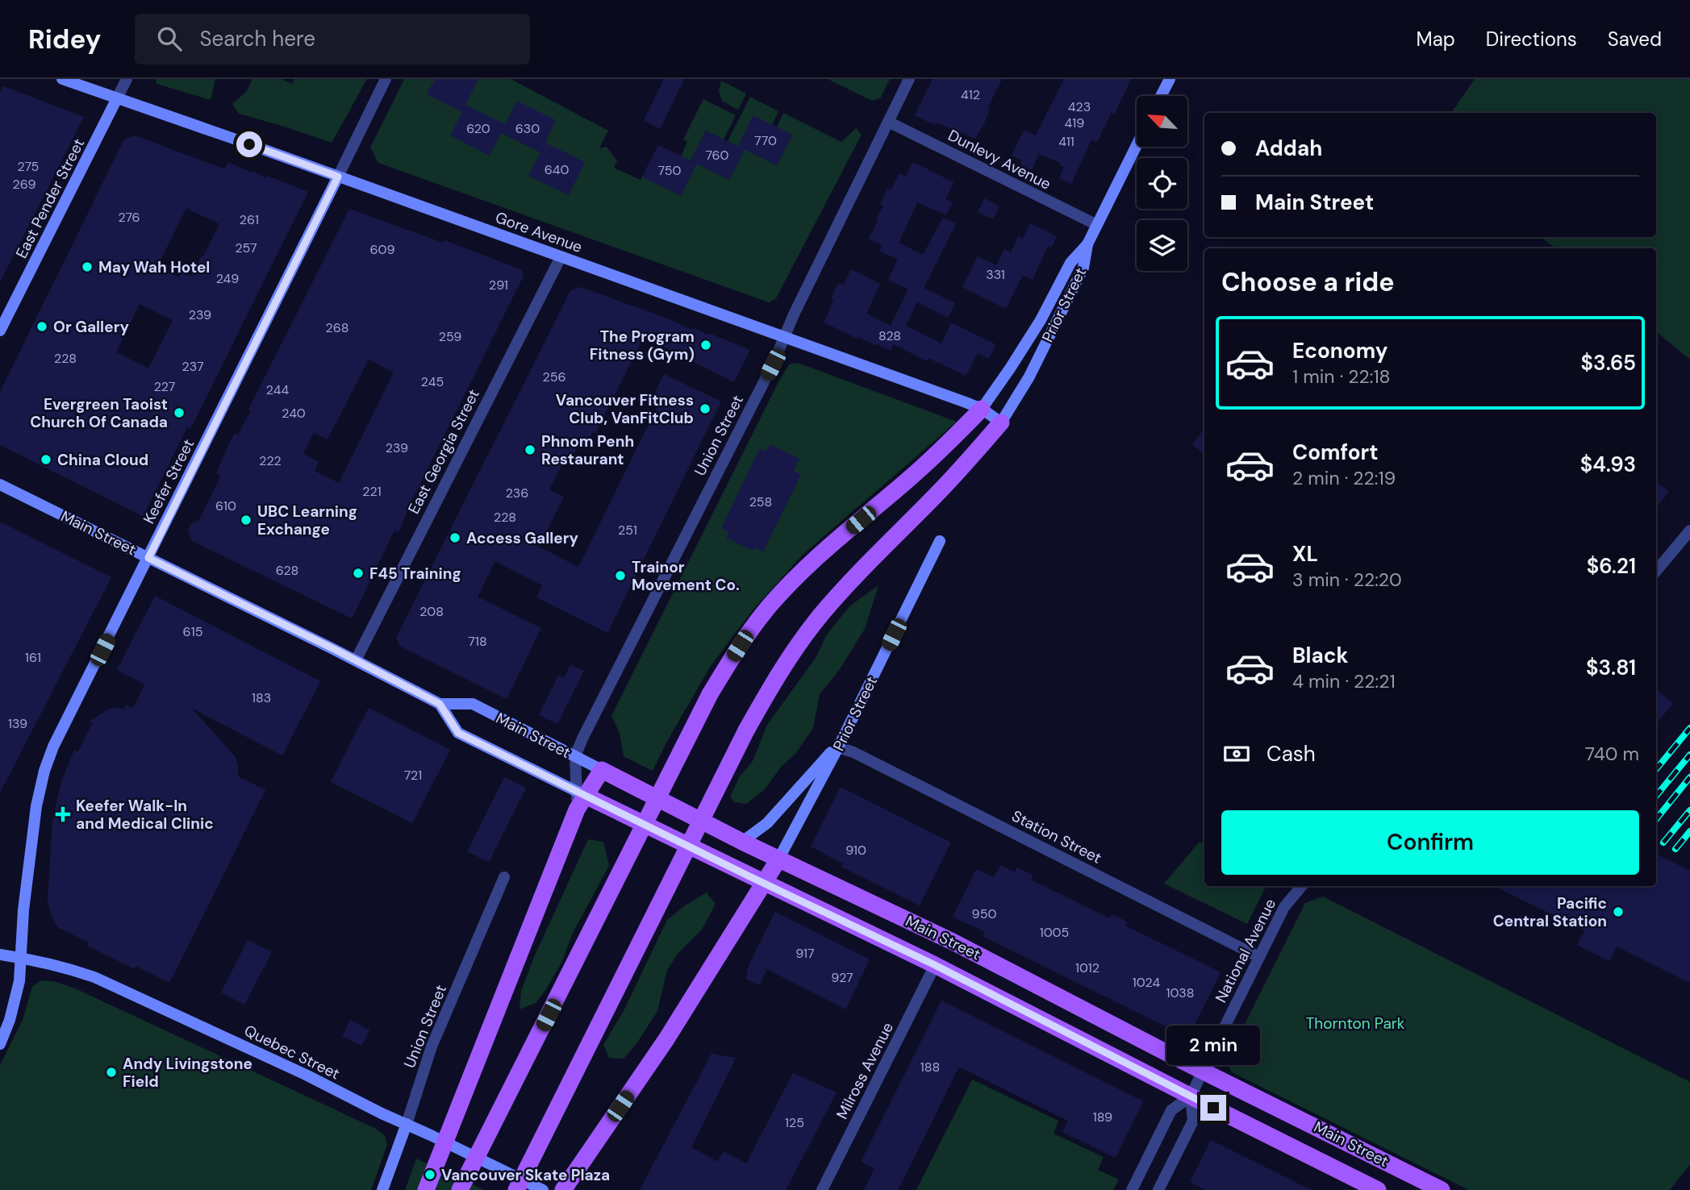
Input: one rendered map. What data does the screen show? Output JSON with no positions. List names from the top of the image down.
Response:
{
  "streets": {
    "main road": ["Prior Street", "Main Street"],
    "street": [
      "Dunlevy Avenue",
      "East Pender Street",
      "Gore Avenue",
      "Union Street",
      "East Georgia Street",
      "Keefer Street",
      "Station Street",
      "National Avenue",
      "Quebec Street",
      "Milross Avenue"
    ]
  },
  "crossings": [
    ["Dunlevy Avenue", "Prior Street"],
    ["Dunlevy Avenue", "Union Street"],
    ["East Pender Street", "Gore Avenue"],
    ["Gore Avenue", "Prior Street"],
    ["Gore Avenue", "Union Street"],
    ["Gore Avenue", "East Georgia Street"],
    ["Gore Avenue", "Keefer Street"],
    ["Prior Street", "Main Street"],
    ["Prior Street", "Station Street"],
    ["Union Street", "Main Street"],
    ["Union Street", "Quebec Street"],
    ["East Georgia Street", "Main Street"],
    ["Keefer Street", "Main Street"],
    ["Keefer Street", "Quebec Street"],
    ["Main Street", "National Avenue"],
    ["Main Street", "Milross Avenue"],
    ["Station Street", "National Avenue"]
  ],
  "parks": ["Thornton Park"],
  "places": {
    "other": [
      "May Wah Hotel",
      "Or Gallery",
      "The Program Fitness (Gym)",
      "Vancouver Fitness Club, VanFitClub",
      "Evergreen Taoist Church Of Canada",
      "Phnom Penh Restaurant",
      "China Cloud",
      "UBC Learning Exchange",
      "Access Gallery",
      "F45 Training",
      "Trainor Movement Co.",
      "Pacific Central Station",
      "Andy Livingstone Field",
      "Vancouver Skate Plaza"
    ],
    "health": ["Keefer Walk-In and Medical Clinic"]
  },
  "house_numbers": [
    "412",
    "423",
    "419",
    "620",
    "630",
    "770",
    "411",
    "760",
    "275",
    "640",
    "750",
    "269",
    "276",
    "261",
    "257",
    "609",
    "331",
    "249",
    "291",
    "239",
    "268",
    "828",
    "259",
    "228",
    "237",
    "256",
    "245",
    "227",
    "244",
    "240",
    "239",
    "222",
    "221",
    "236",
    "258",
    "610",
    "228",
    "251",
    "628",
    "208",
    "615",
    "718",
    "161",
    "183",
    "139",
    "721",
    "910",
    "950",
    "1005",
    "917",
    "1012",
    "927",
    "1024",
    "1038",
    "188",
    "189",
    "125"
  ],
  "north": "top left",
  "page": {
    "header": "Ridey",
    "search": "Search here",
    "nav": ["Map", "Directions", "Saved"],
    "banner": ["Addah", "Main Street"],
    "heading": "Choose a ride",
    "list": [
      {
        "name": "Economy",
        "note": "1 min · 22:18",
        "value": "$3.65"
      },
      {
        "name": "Comfort",
        "note": "2 min · 22:19",
        "value": "$4.93"
      },
      {
        "name": "XL",
        "note": "3 min · 22:20",
        "value": "$6.21"
      },
      {
        "name": "Black",
        "note": "4 min · 22:21",
        "value": "$3.81"
      }
    ],
    "pay": ["Cash", "740 m"],
    "buttons": "Confirm",
    "bubble": "2 min"
  }
}
